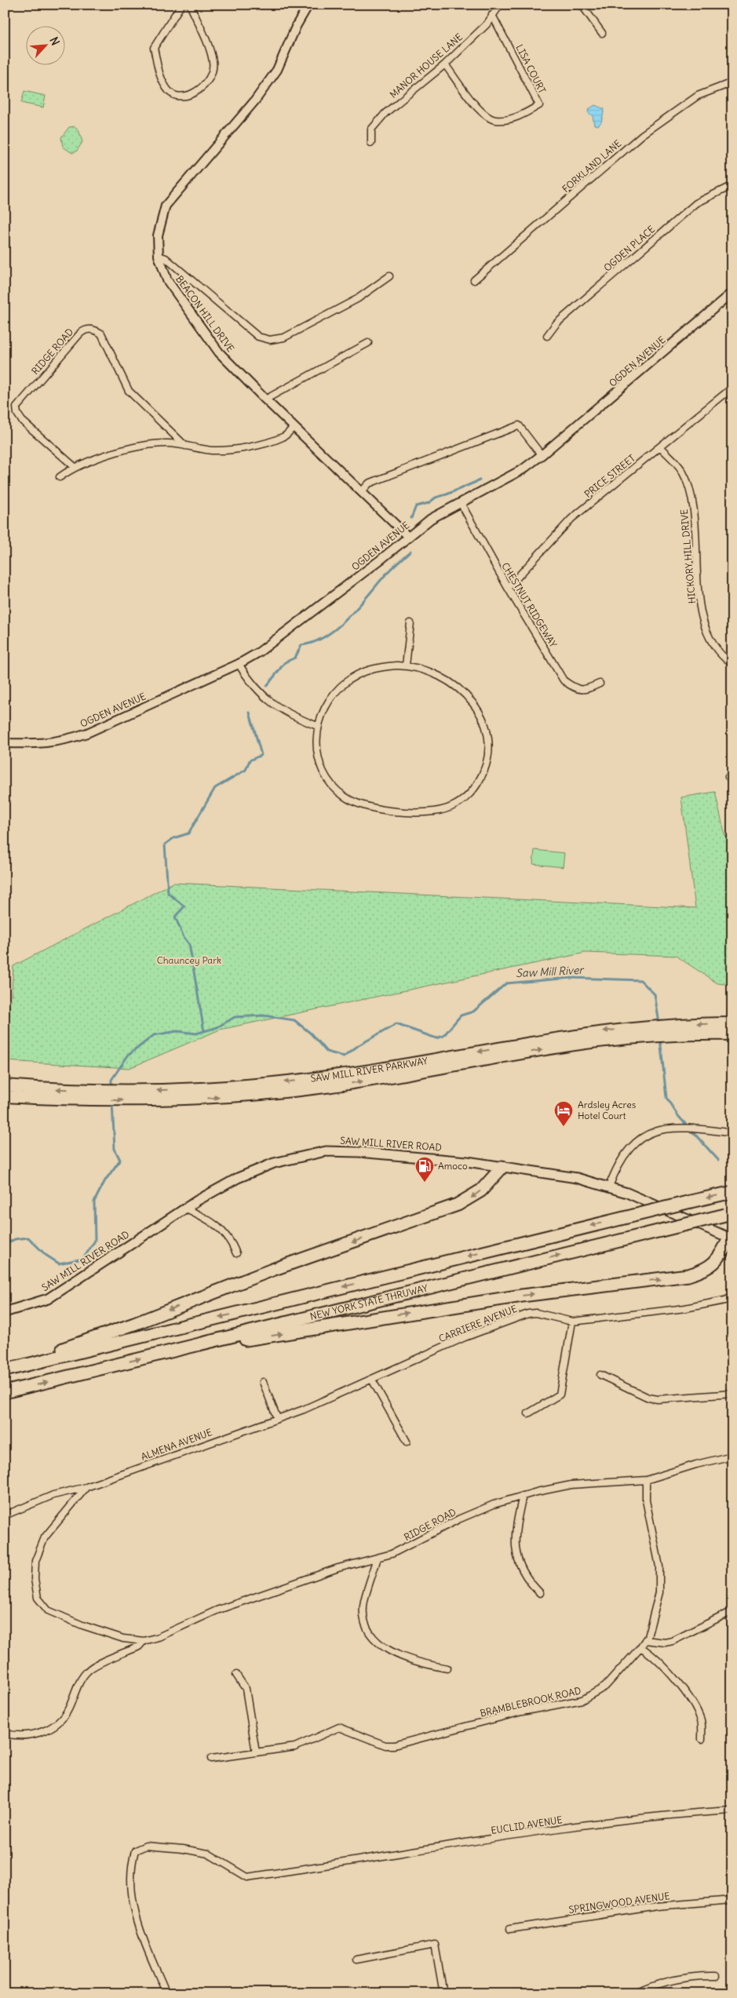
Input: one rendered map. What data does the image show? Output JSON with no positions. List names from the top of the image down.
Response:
{
  "streets": {
    "highway": ["SAW MILL RIVER PARKWAY", "NEW YORK STATE THRUWAY"],
    "main road": ["SAW MILL RIVER ROAD"],
    "street": [
      "MANOR HOUSE LANE",
      "LISA COURT",
      "FORKLAND LANE",
      "OGDEN PLACE",
      "BEACON HILL DRIVE",
      "RIDGE ROAD",
      "OGDEN AVENUE",
      "PRICE STREET",
      "HICKORY HILL DRIVE",
      "CHESTNUT RIDGEWAY",
      "CARRIERE AVENUE",
      "ALMENA AVENUE",
      "BRAMBLEBROOK ROAD",
      "EUCLID AVENUE",
      "SPRINGWOOD AVENUE"
    ]
  },
  "crossings": [
    ["MANOR HOUSE LANE", "LISA COURT"],
    ["BEACON HILL DRIVE", "OGDEN AVENUE"],
    ["RIDGE ROAD", "BRAMBLEBROOK ROAD"],
    ["OGDEN AVENUE", "CHESTNUT RIDGEWAY"],
    ["PRICE STREET", "HICKORY HILL DRIVE"],
    ["PRICE STREET", "CHESTNUT RIDGEWAY"],
    ["CARRIERE AVENUE", "ALMENA AVENUE"]
  ],
  "water": ["Saw Mill River"],
  "parks": ["Chauncey Park"],
  "places": {
    "hotel": ["Ardsley Acres Hotel Court"],
    "fuel station": ["Amoco"]
  },
  "north": "top right"
}
